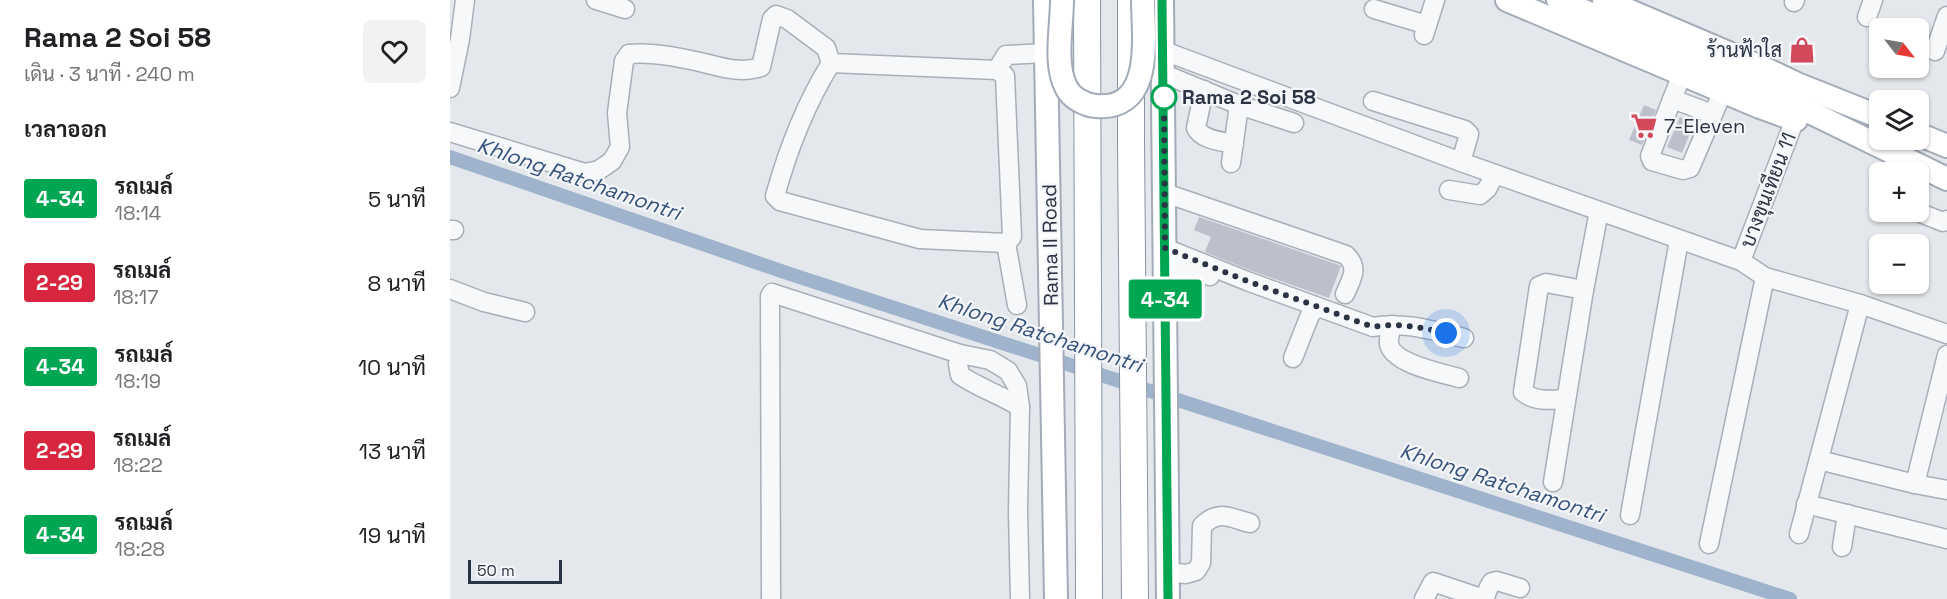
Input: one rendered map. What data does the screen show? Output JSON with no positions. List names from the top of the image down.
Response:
{
  "streets": {
    "highway": ["Rama II Road"],
    "street": ["บางขุนเทียน 11"]
  },
  "water": ["Khlong Ratchamontri"],
  "places": {
    "shop": ["ร้านฟ้าใส"],
    "other": ["Rama 2 Soi 58"],
    "supermarket": ["7-Eleven"]
  },
  "lines": ["bus line 4-34"],
  "scale_bar": "50 m",
  "north": "bottom right",
  "page": {
    "heading": [
      ["Rama 2 Soi 58", "เดิน · 3 นาที · 240 m"],
      "เวลาออก"
    ],
    "on_map": "4-34",
    "map_buttons": ["+", "−"],
    "list": [
      {
        "mark": "4-34",
        "name": "รถเมล์",
        "note": "18:14",
        "value": "5 นาที"
      },
      {
        "mark": "2-29",
        "name": "รถเมล์",
        "note": "18:17",
        "value": "8 นาที"
      },
      {
        "mark": "4-34",
        "name": "รถเมล์",
        "note": "18:19",
        "value": "10 นาที"
      },
      {
        "mark": "2-29",
        "name": "รถเมล์",
        "note": "18:22",
        "value": "13 นาที"
      },
      {
        "mark": "4-34",
        "name": "รถเมล์",
        "note": "18:28",
        "value": "19 นาที"
      }
    ],
    "scale": "50 m"
  }
}
